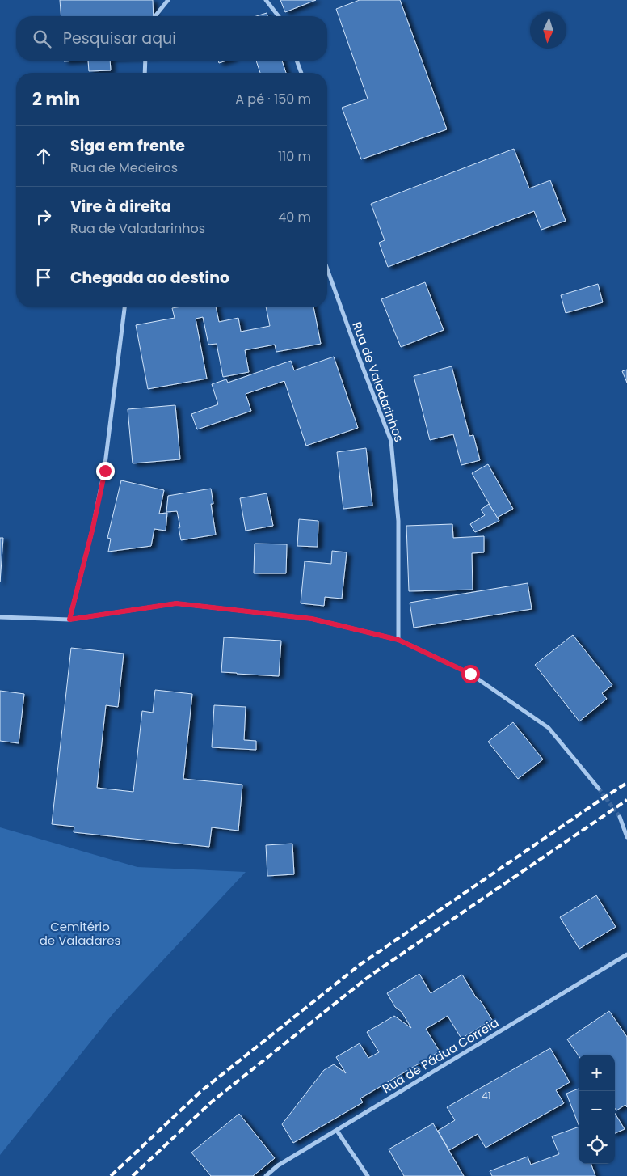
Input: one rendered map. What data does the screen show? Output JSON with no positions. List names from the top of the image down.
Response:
{
  "streets": {
    "street": ["Rua de Valadarinhos", "Rua de Pádua Correia"]
  },
  "parks": ["Cemitério de Valadares"],
  "house_numbers": ["41"],
  "north": "bottom",
  "page": {
    "search": "Pesquisar aqui",
    "heading": ["2 min", "A pé · 150 m"],
    "list": [
      ["Siga em frente", "Rua de Medeiros", "110 m"],
      ["Vire à direita", "Rua de Valadarinhos", "40 m"],
      "Chegada ao destino"
    ],
    "map_buttons": ["+", "−"]
  }
}
